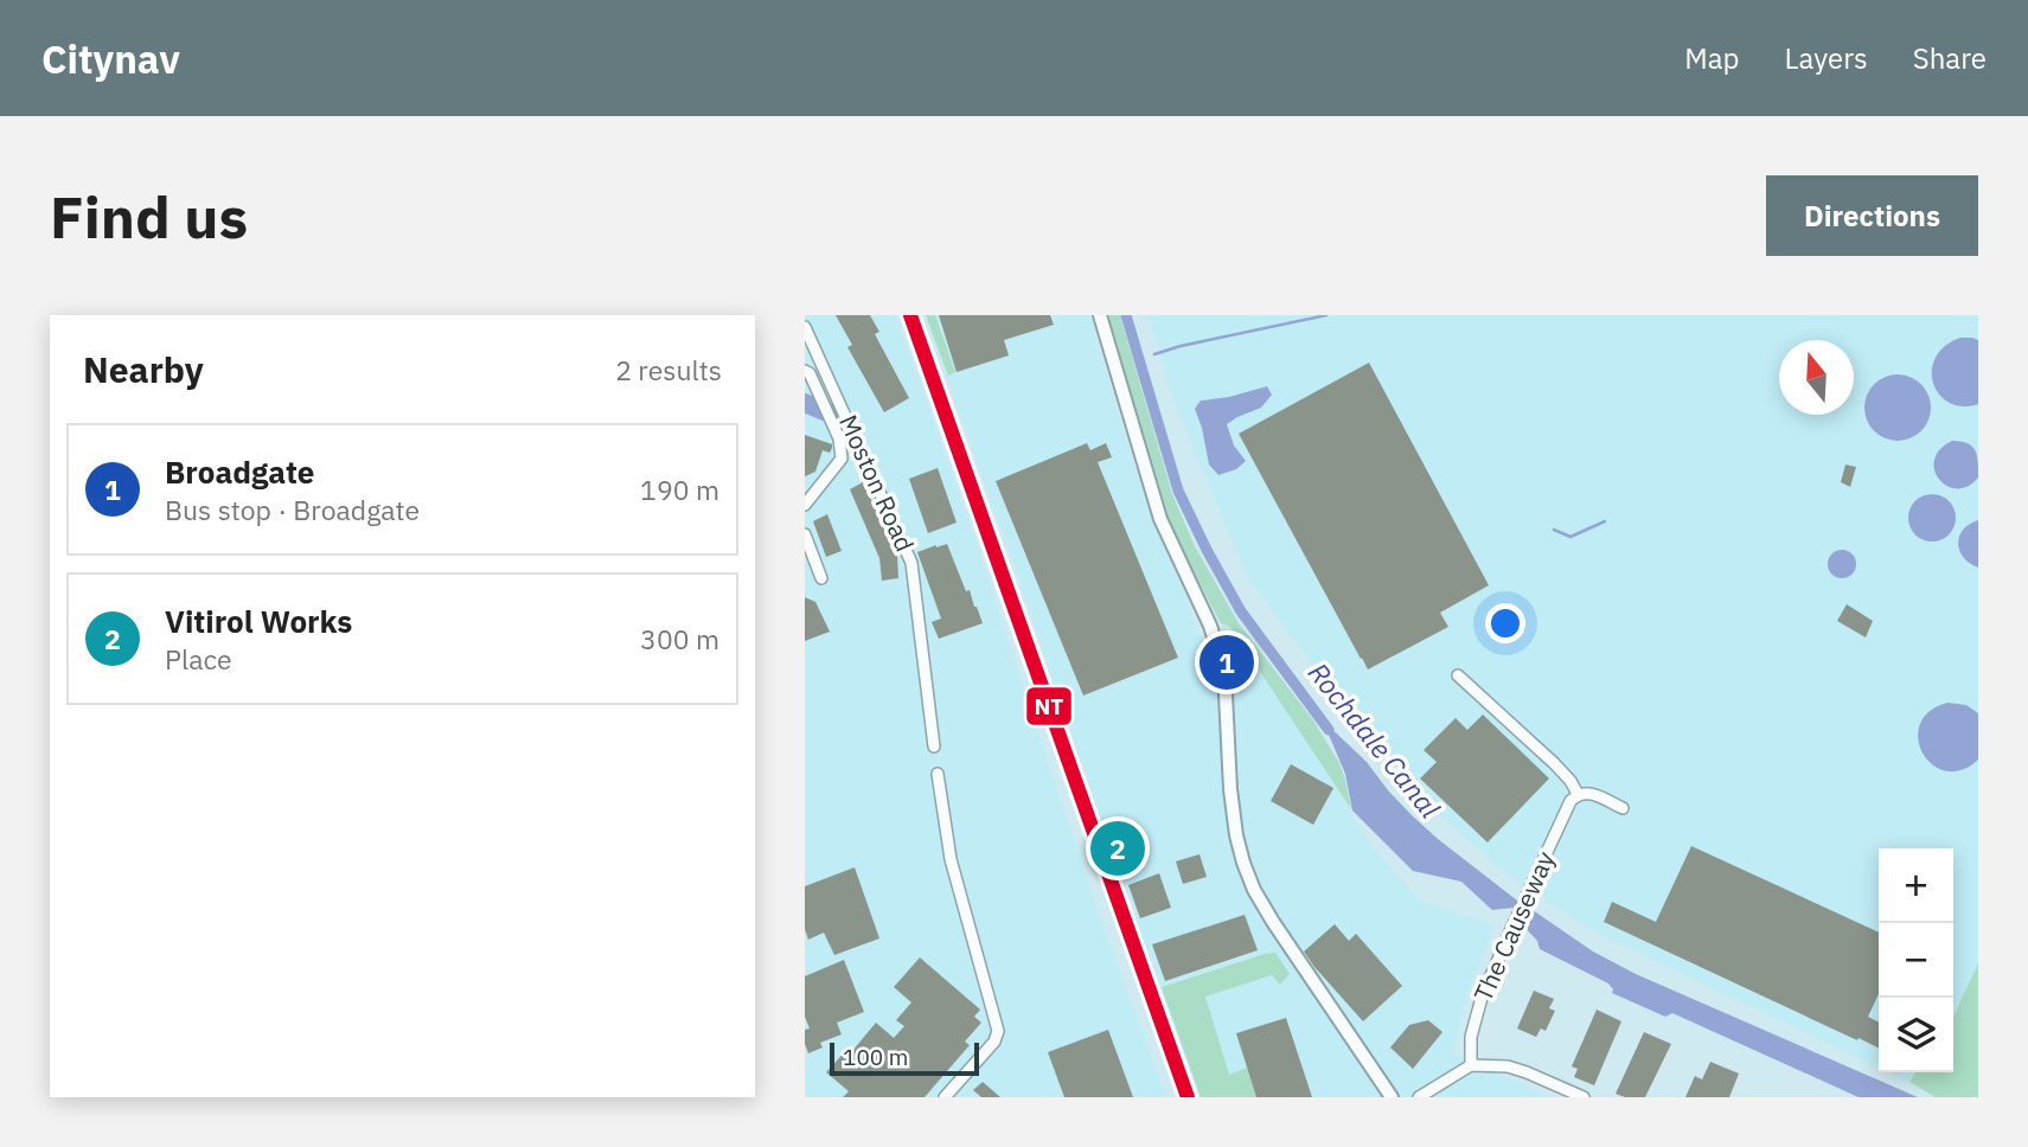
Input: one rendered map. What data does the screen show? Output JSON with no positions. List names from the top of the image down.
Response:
{
  "streets": {
    "street": ["Moston Road", "The Causeway"]
  },
  "water": ["Rochdale Canal"],
  "lines": ["transit line NT"],
  "scale_bar": "100 m",
  "north": "top",
  "page": {
    "header": "Citynav",
    "nav": ["Map", "Layers", "Share"],
    "buttons": "Directions",
    "title": "Find us",
    "heading": ["Nearby", "2 results"],
    "list": [
      {
        "mark": "1",
        "name": "Broadgate",
        "note": "Bus stop · Broadgate",
        "value": "190 m"
      },
      {
        "mark": "2",
        "name": "Vitirol Works",
        "note": "Place",
        "value": "300 m"
      }
    ],
    "pins": ["1", "2"],
    "map_buttons": ["+", "−"],
    "scale": "100 m"
  }
}
